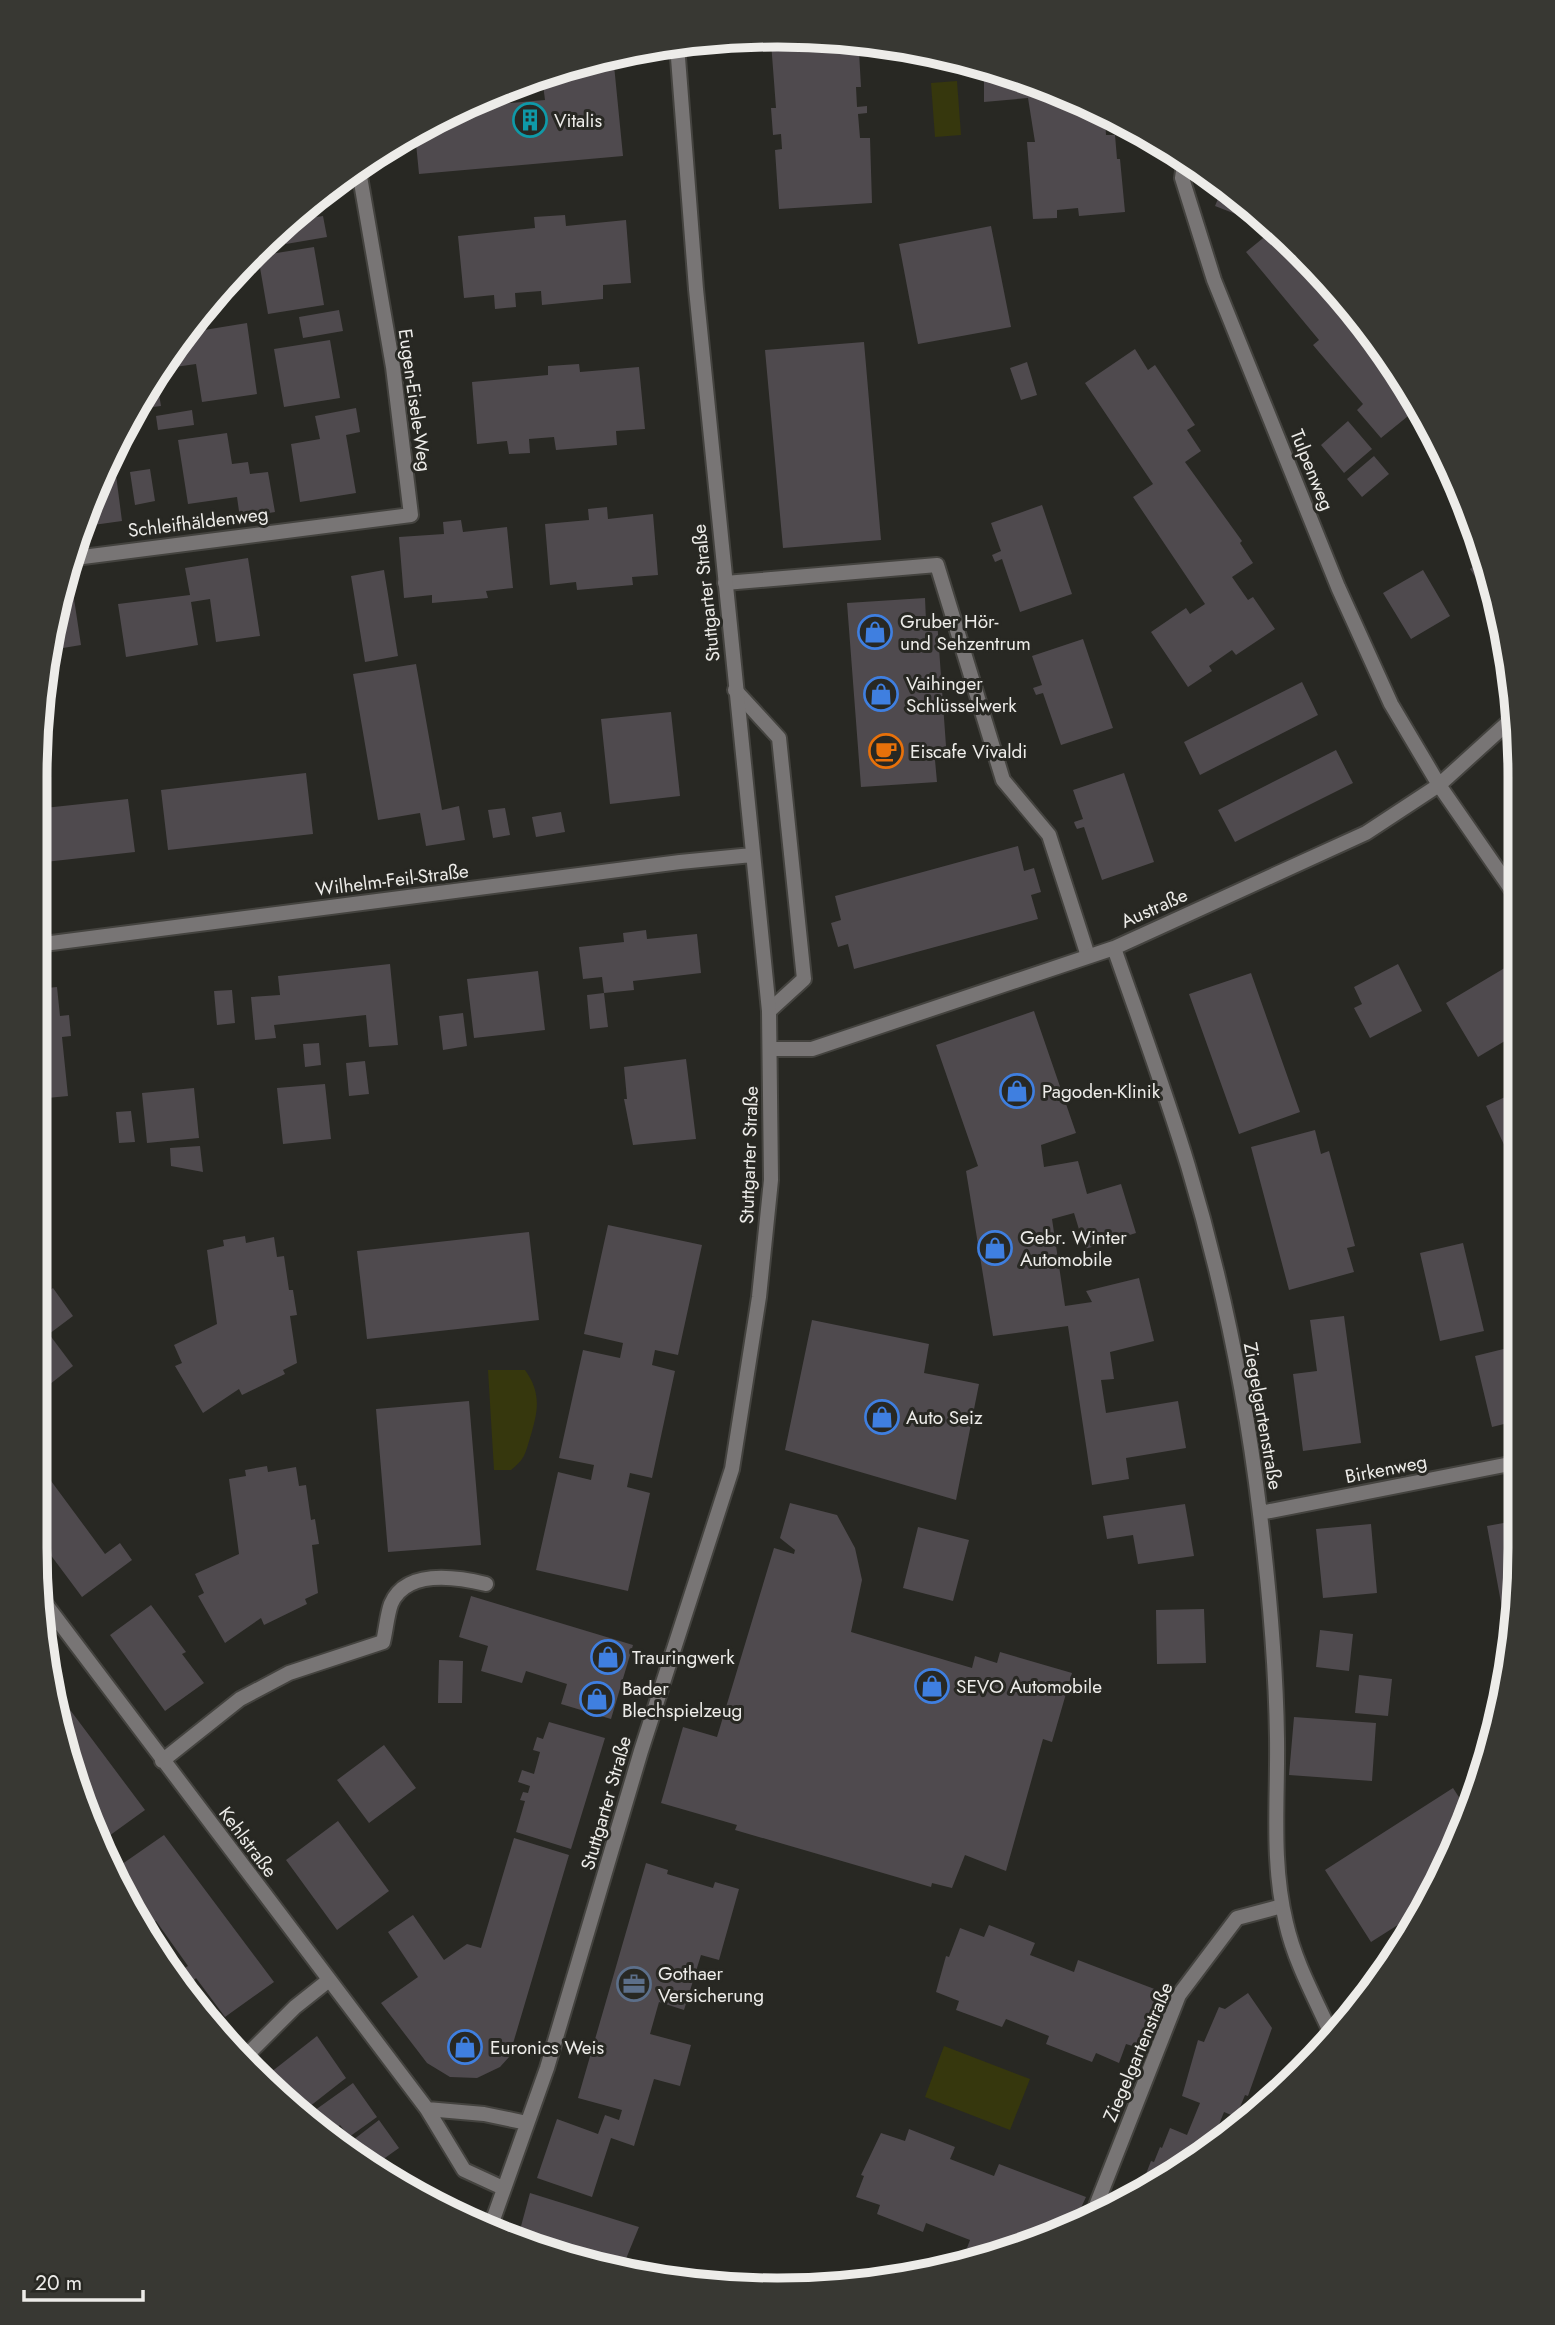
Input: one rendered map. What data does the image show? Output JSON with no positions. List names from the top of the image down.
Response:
{
  "streets": {
    "street": [
      "Eugen-Eisele-Weg",
      "Tulpenweg",
      "Schleifhäldenweg",
      "Stuttgarter Straße",
      "Wilhelm-Feil-Straße",
      "Austraße",
      "Ziegelgartenstraße",
      "Birkenweg",
      "Kehlstraße"
    ]
  },
  "crossings": [
    ["Eugen-Eisele-Weg", "Schleifhäldenweg"],
    ["Tulpenweg", "Austraße"],
    ["Stuttgarter Straße", "Wilhelm-Feil-Straße"],
    ["Stuttgarter Straße", "Austraße"],
    ["Stuttgarter Straße", "Kehlstraße"],
    ["Austraße", "Ziegelgartenstraße"],
    ["Ziegelgartenstraße", "Birkenweg"]
  ],
  "places": {
    "building": ["Vitalis"],
    "shop": [
      "Gruber Hör- und Sehzentrum",
      "Vaihinger Schlüsselwerk",
      "Pagoden-Klinik",
      "Gebr. Winter Automobile",
      "Auto Seiz",
      "Trauringwerk",
      "SEVO Automobile",
      "Bader Blechspielzeug",
      "Euronics Weis"
    ],
    "cafe": ["Eiscafe Vivaldi"],
    "office": ["Gothaer Versicherung"]
  },
  "scale_bar": "20 m"
}
